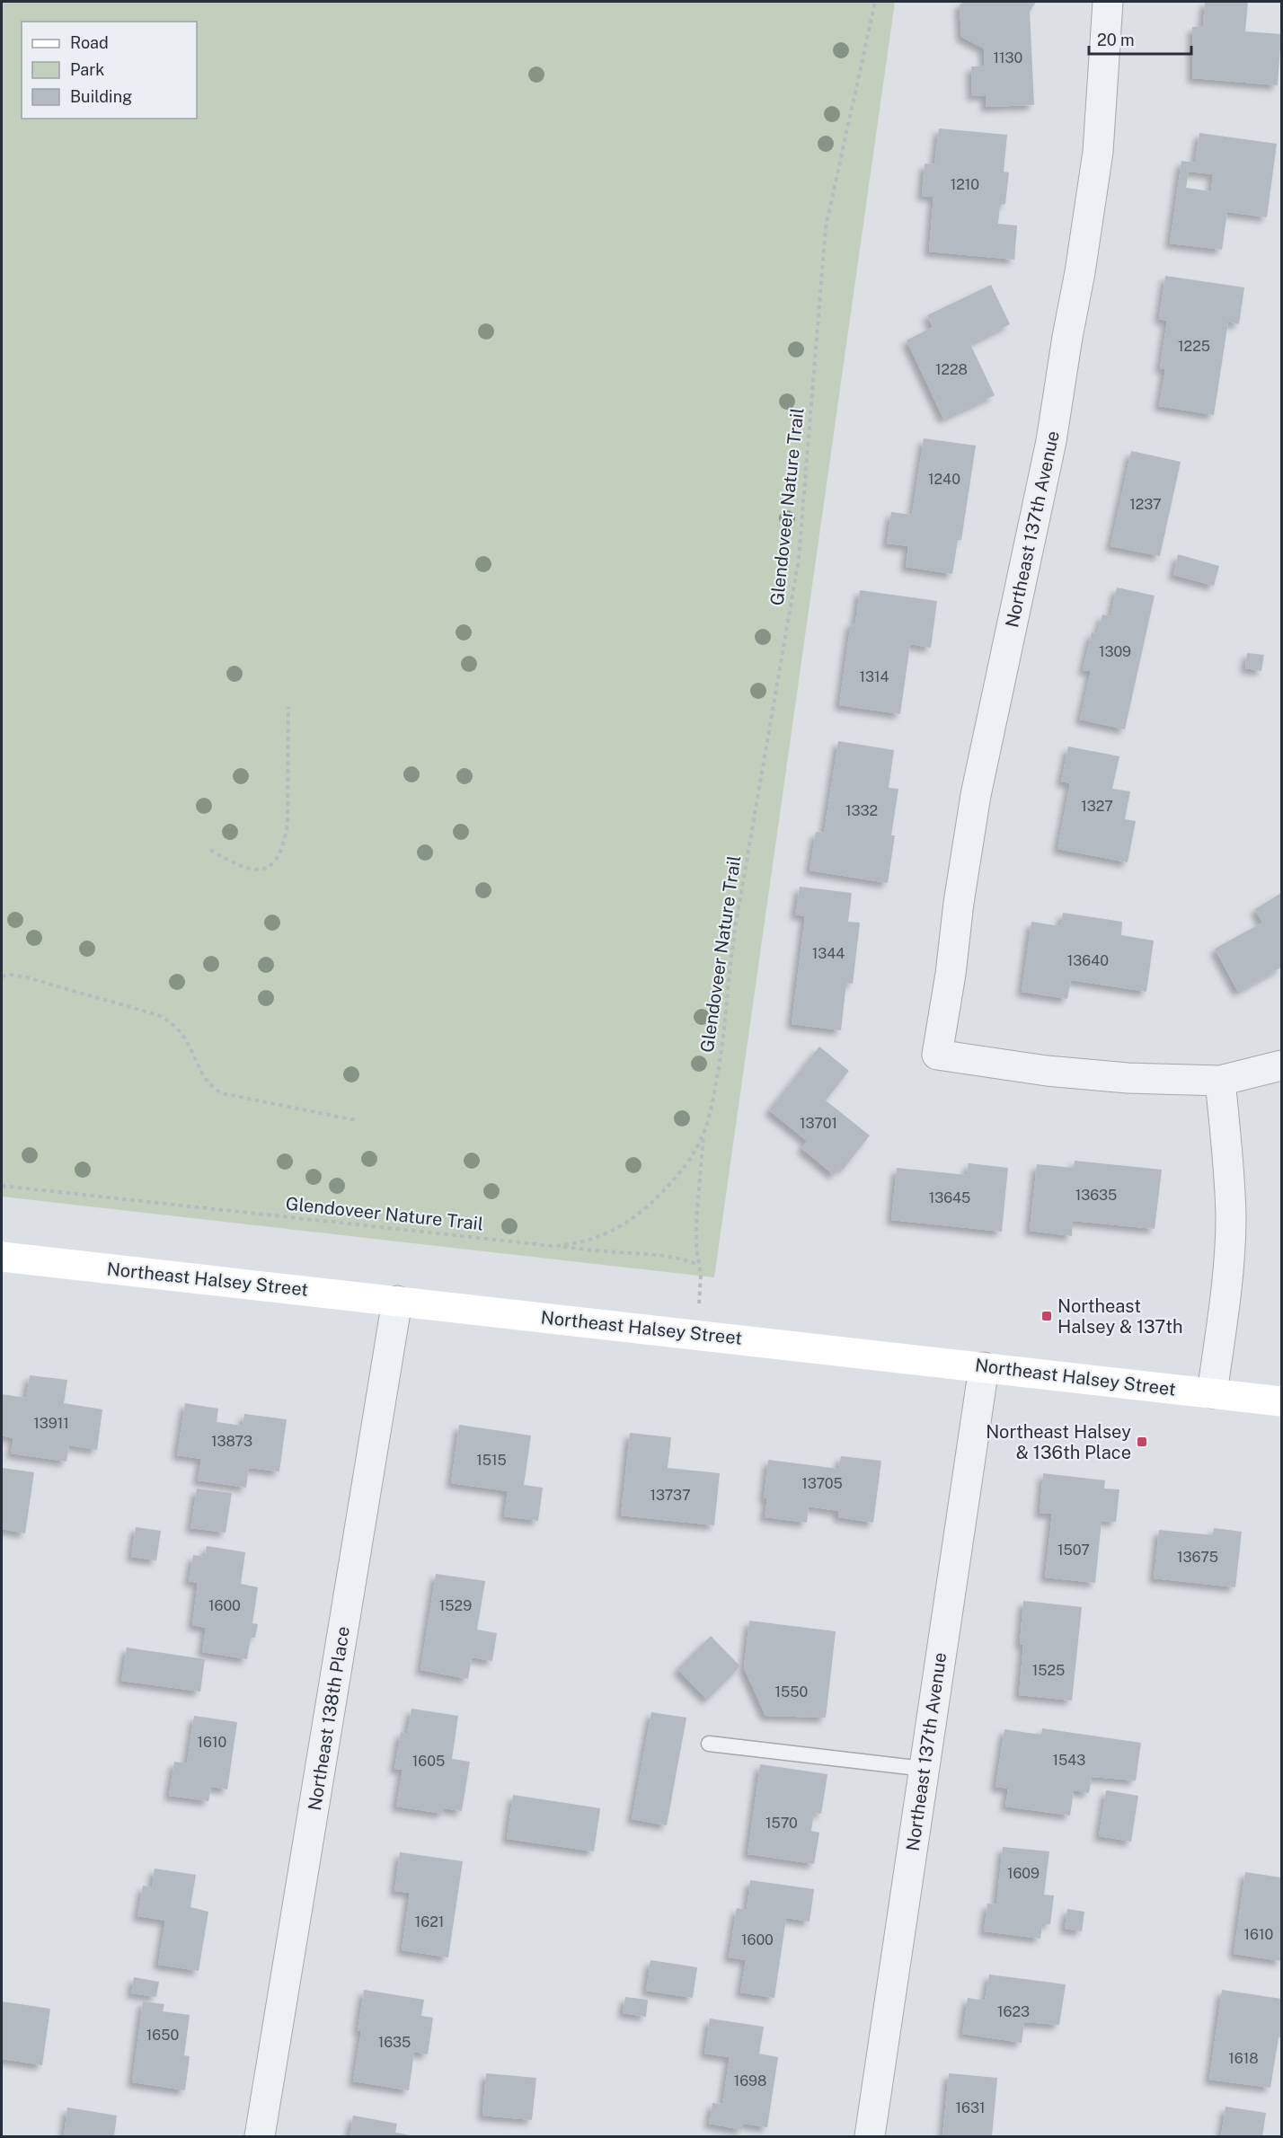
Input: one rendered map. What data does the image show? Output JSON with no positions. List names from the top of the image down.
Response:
{
  "streets": {
    "main road": ["Northeast Halsey Street"],
    "street": ["Northeast 137th Avenue", "Northeast 138th Place"],
    "path": ["Glendoveer Nature Trail"]
  },
  "crossings": [
    ["Northeast 137th Avenue", "Northeast Halsey Street"],
    ["Northeast Halsey Street", "Northeast 138th Place"]
  ],
  "places": {
    "transit": ["Northeast Halsey & 137th", "Northeast Halsey & 136th Place"]
  },
  "house_numbers": [
    "1130",
    "1210",
    "1225",
    "1228",
    "1240",
    "1237",
    "1309",
    "1314",
    "1327",
    "1332",
    "1344",
    "13640",
    "13701",
    "13635",
    "13645",
    "13911",
    "13873",
    "1515",
    "13705",
    "13737",
    "1507",
    "13675",
    "1600",
    "1529",
    "1525",
    "1550",
    "1610",
    "1543",
    "1605",
    "1570",
    "1609",
    "1621",
    "1610",
    "1600",
    "1623",
    "1650",
    "1635",
    "1618",
    "1698",
    "1631"
  ],
  "legend": ["Road", "Park", "Building"],
  "scale_bar": "20 m"
}
